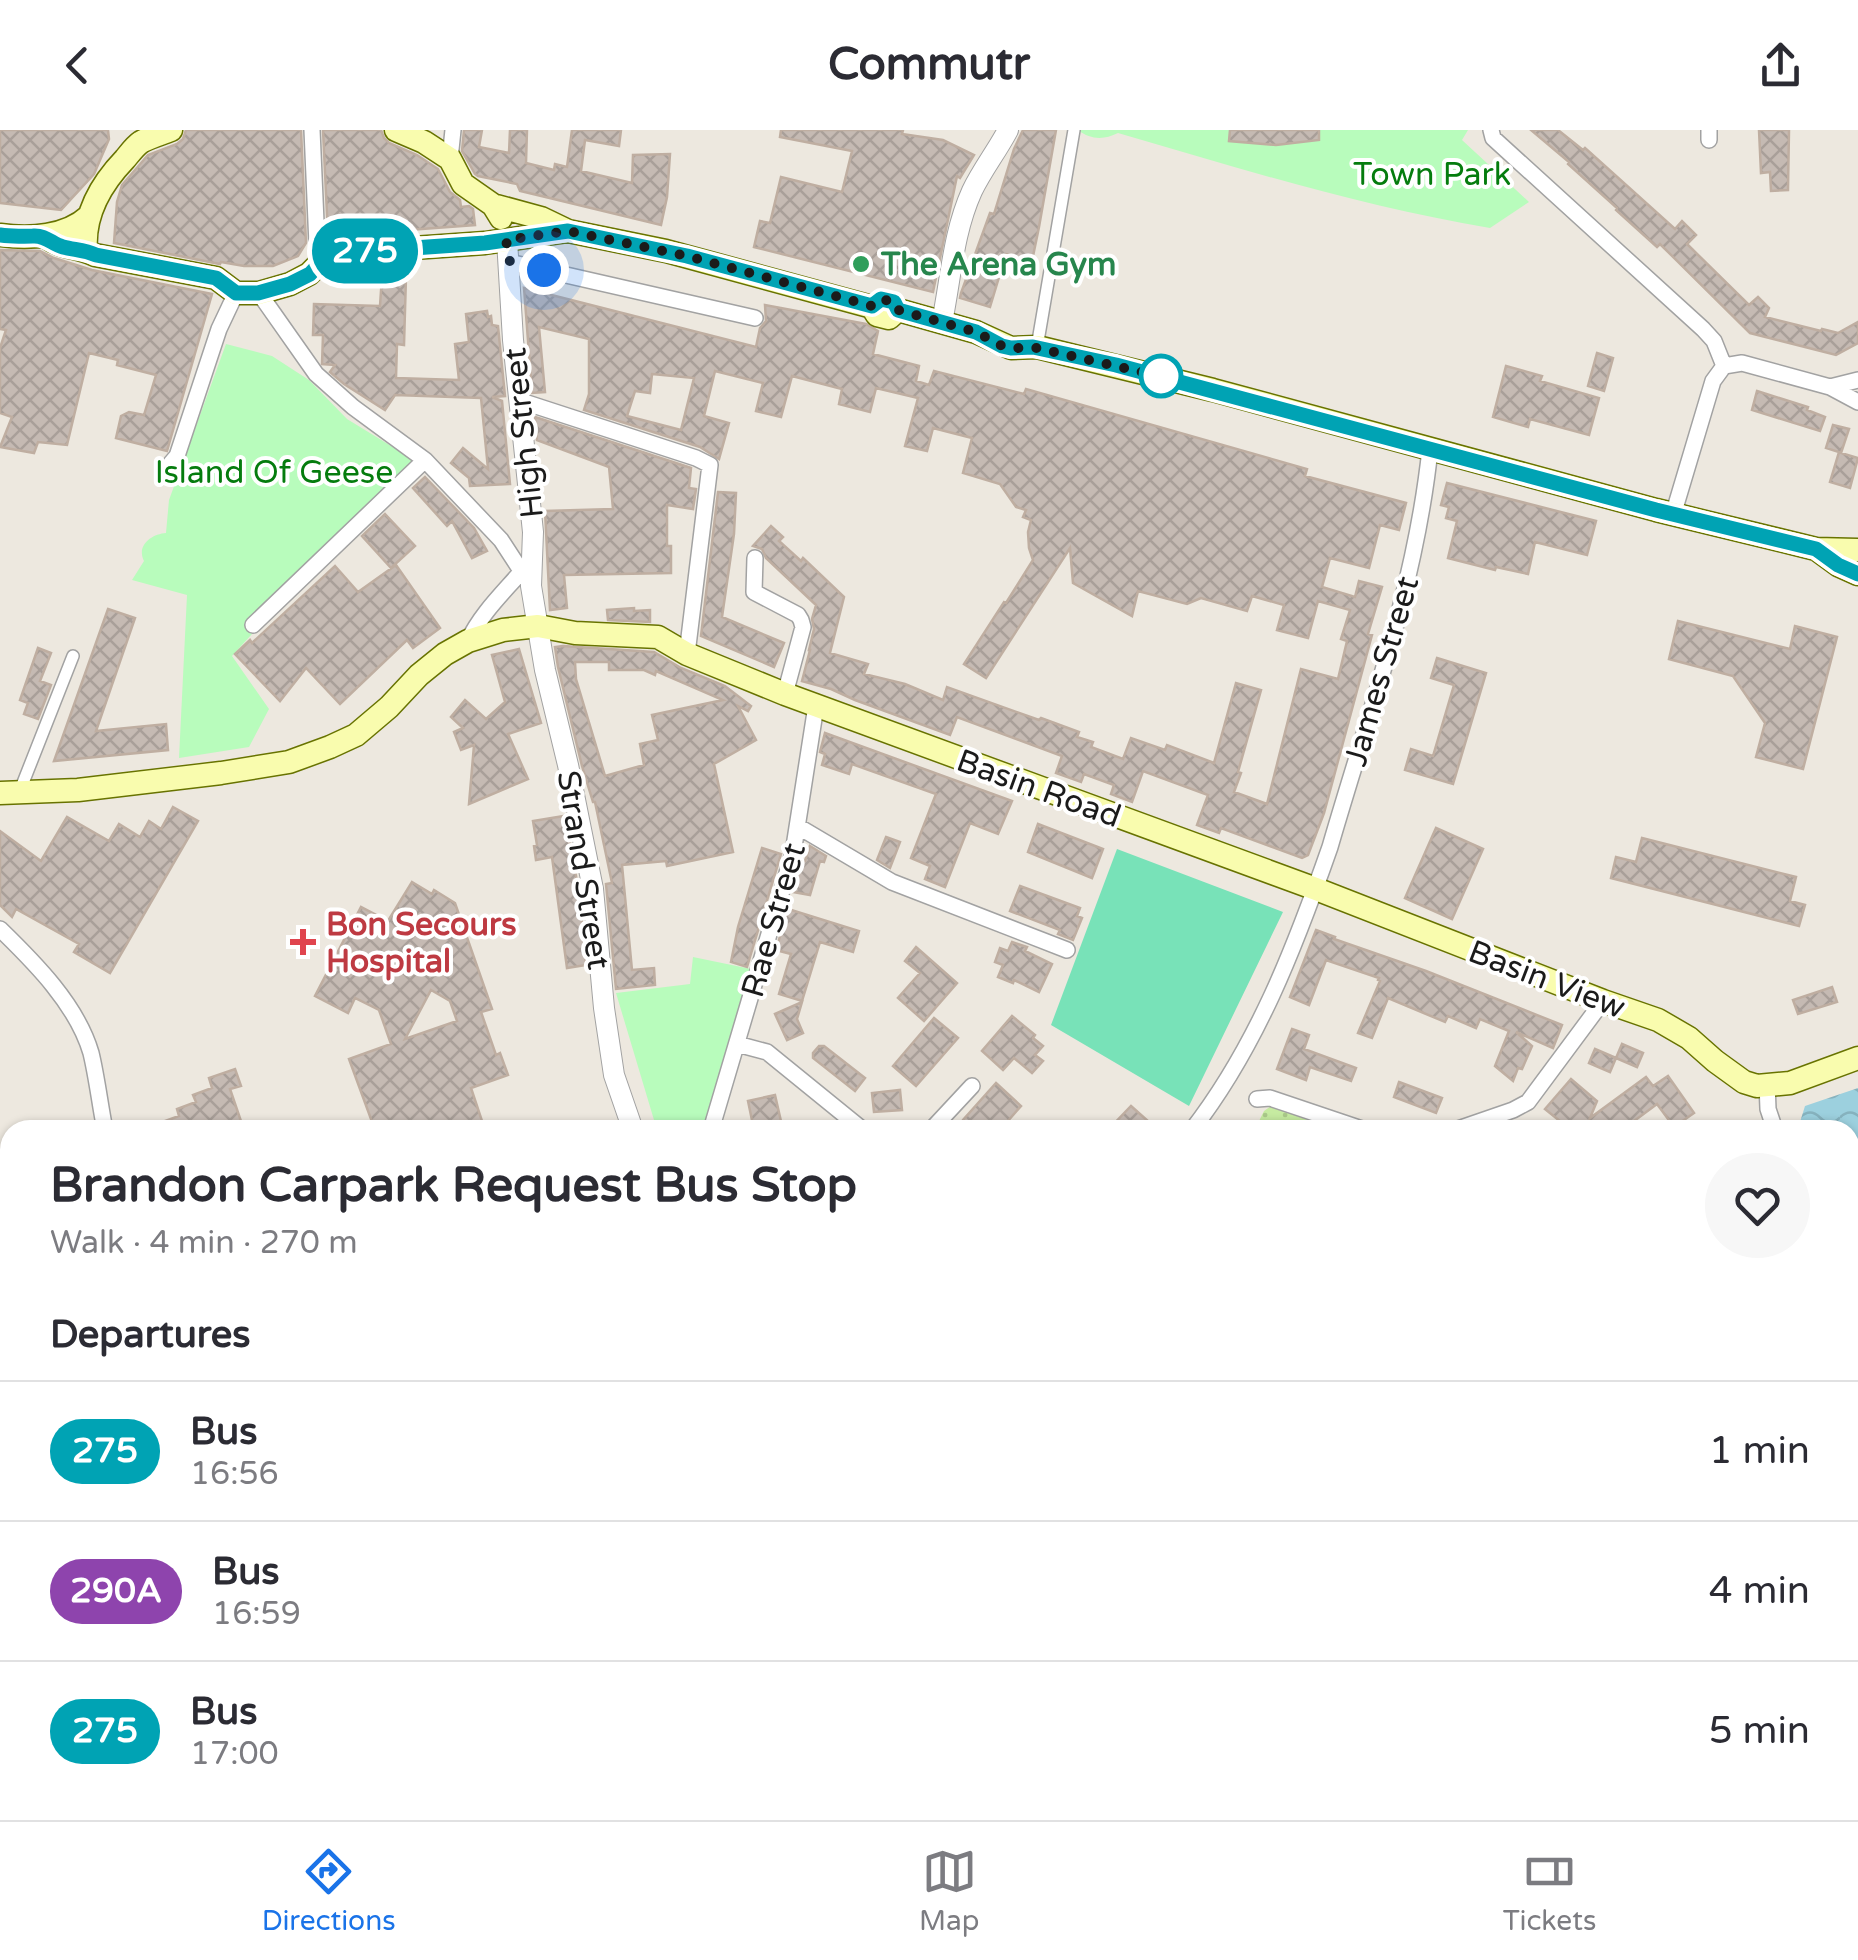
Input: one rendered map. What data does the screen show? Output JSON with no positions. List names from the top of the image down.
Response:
{
  "streets": {
    "main road": ["Basin Road", "Basin View"],
    "street": [
      "High Street",
      "James Street",
      "Strand Street",
      "Rae Street"
    ]
  },
  "crossings": [
    ["High Street", "Basin Road"],
    ["High Street", "Strand Street"],
    ["James Street", "Basin Road"],
    ["James Street", "Basin View"],
    ["Basin Road", "Strand Street"],
    ["Basin Road", "Rae Street"],
    ["Basin Road", "Basin View"]
  ],
  "parks": ["Town Park", "Island Of Geese"],
  "places": {
    "other": ["The Arena Gym"],
    "health": ["Bon Secours Hospital"]
  },
  "lines": ["bus line 275"],
  "page": {
    "header": "Commutr",
    "on_map": "275",
    "heading": [
      ["Brandon Carpark Request Bus Stop", "Walk · 4 min · 270 m"],
      "Departures"
    ],
    "list": [
      {
        "mark": "275",
        "name": "Bus",
        "note": "16:56",
        "value": "1 min"
      },
      {
        "mark": "290A",
        "name": "Bus",
        "note": "16:59",
        "value": "4 min"
      },
      {
        "mark": "275",
        "name": "Bus",
        "note": "17:00",
        "value": "5 min"
      }
    ],
    "tabs": ["Directions", "Map", "Tickets"]
  }
}
